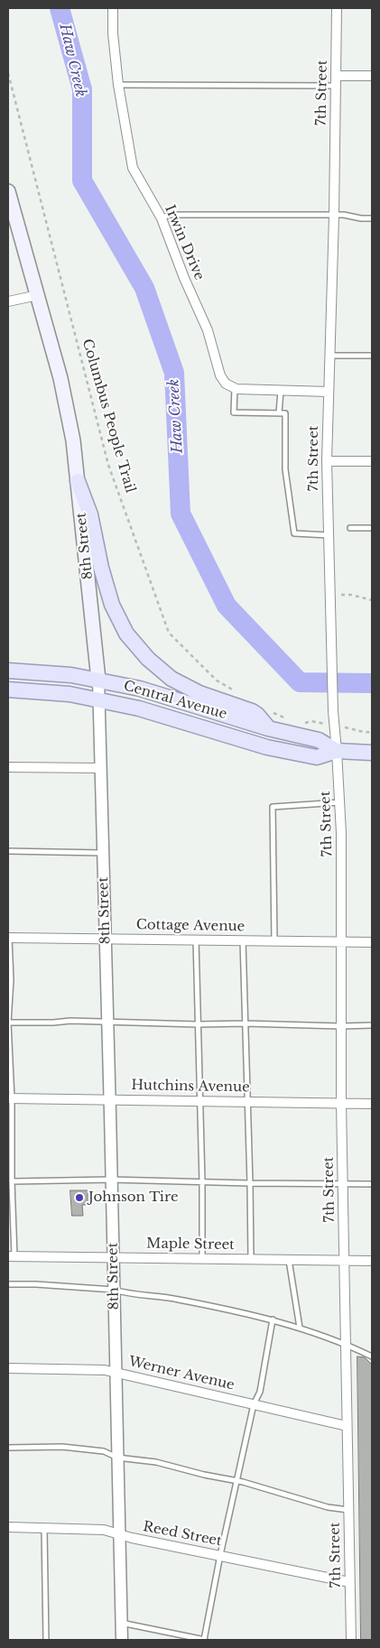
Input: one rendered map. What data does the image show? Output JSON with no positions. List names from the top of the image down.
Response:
{
  "streets": {
    "main road": ["8th Street", "Central Avenue"],
    "street": [
      "7th Street",
      "Irwin Drive",
      "Cottage Avenue",
      "Hutchins Avenue",
      "Maple Street",
      "Werner Avenue",
      "Reed Street"
    ],
    "path": ["Columbus People Trail"]
  },
  "crossings": [
    ["7th Street", "Central Avenue"],
    ["7th Street", "Cottage Avenue"],
    ["7th Street", "Hutchins Avenue"],
    ["7th Street", "Maple Street"],
    ["7th Street", "Werner Avenue"],
    ["7th Street", "Reed Street"],
    ["8th Street", "Central Avenue"],
    ["8th Street", "Cottage Avenue"],
    ["8th Street", "Hutchins Avenue"],
    ["8th Street", "Maple Street"],
    ["8th Street", "Werner Avenue"],
    ["8th Street", "Reed Street"]
  ],
  "water": ["Haw Creek"],
  "places": ["Johnson Tire"]
}
